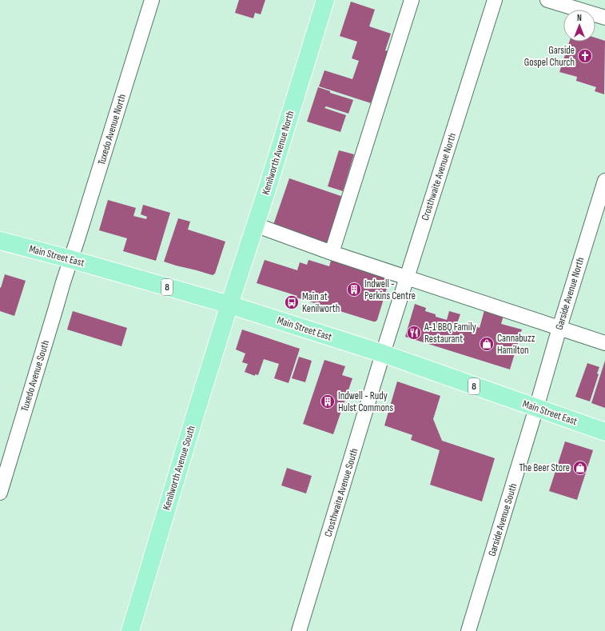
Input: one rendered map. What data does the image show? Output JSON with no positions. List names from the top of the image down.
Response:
{
  "streets": {
    "main road": [
      "Kenilworth Avenue North",
      "Main Street East",
      "8",
      "Kenilworth Avenue South"
    ],
    "street": [
      "Tuxedo Avenue North",
      "Crosthwaite Avenue North",
      "Garside Avenue North",
      "Tuxedo Avenue South",
      "Crosthwaite Avenue South",
      "Garside Avenue South"
    ]
  },
  "crossings": [
    ["Tuxedo Avenue North", "Main Street East"],
    ["Tuxedo Avenue North", "Tuxedo Avenue South"],
    ["Kenilworth Avenue North", "Main Street East"],
    ["Kenilworth Avenue North", "Kenilworth Avenue South"],
    ["Crosthwaite Avenue North", "Main Street East"],
    ["Crosthwaite Avenue North", "Crosthwaite Avenue South"],
    ["Main Street East", "Garside Avenue North"],
    ["Main Street East", "Tuxedo Avenue South"],
    ["Main Street East", "Kenilworth Avenue South"],
    ["Main Street East", "Crosthwaite Avenue South"],
    ["Main Street East", "Garside Avenue South"],
    ["Garside Avenue North", "Garside Avenue South"]
  ],
  "places": {
    "church": ["Garside Gospel Church"],
    "building": ["Indwell - Perkins Centre", "Indwell - Rudy Hulst Commons"],
    "bus stop": ["Main at Kenilworth"],
    "restaurant": ["A-1 BBQ Family Restaurant"],
    "shop": ["Cannabuzz Hamilton", "The Beer Store"]
  },
  "north": "top"
}
